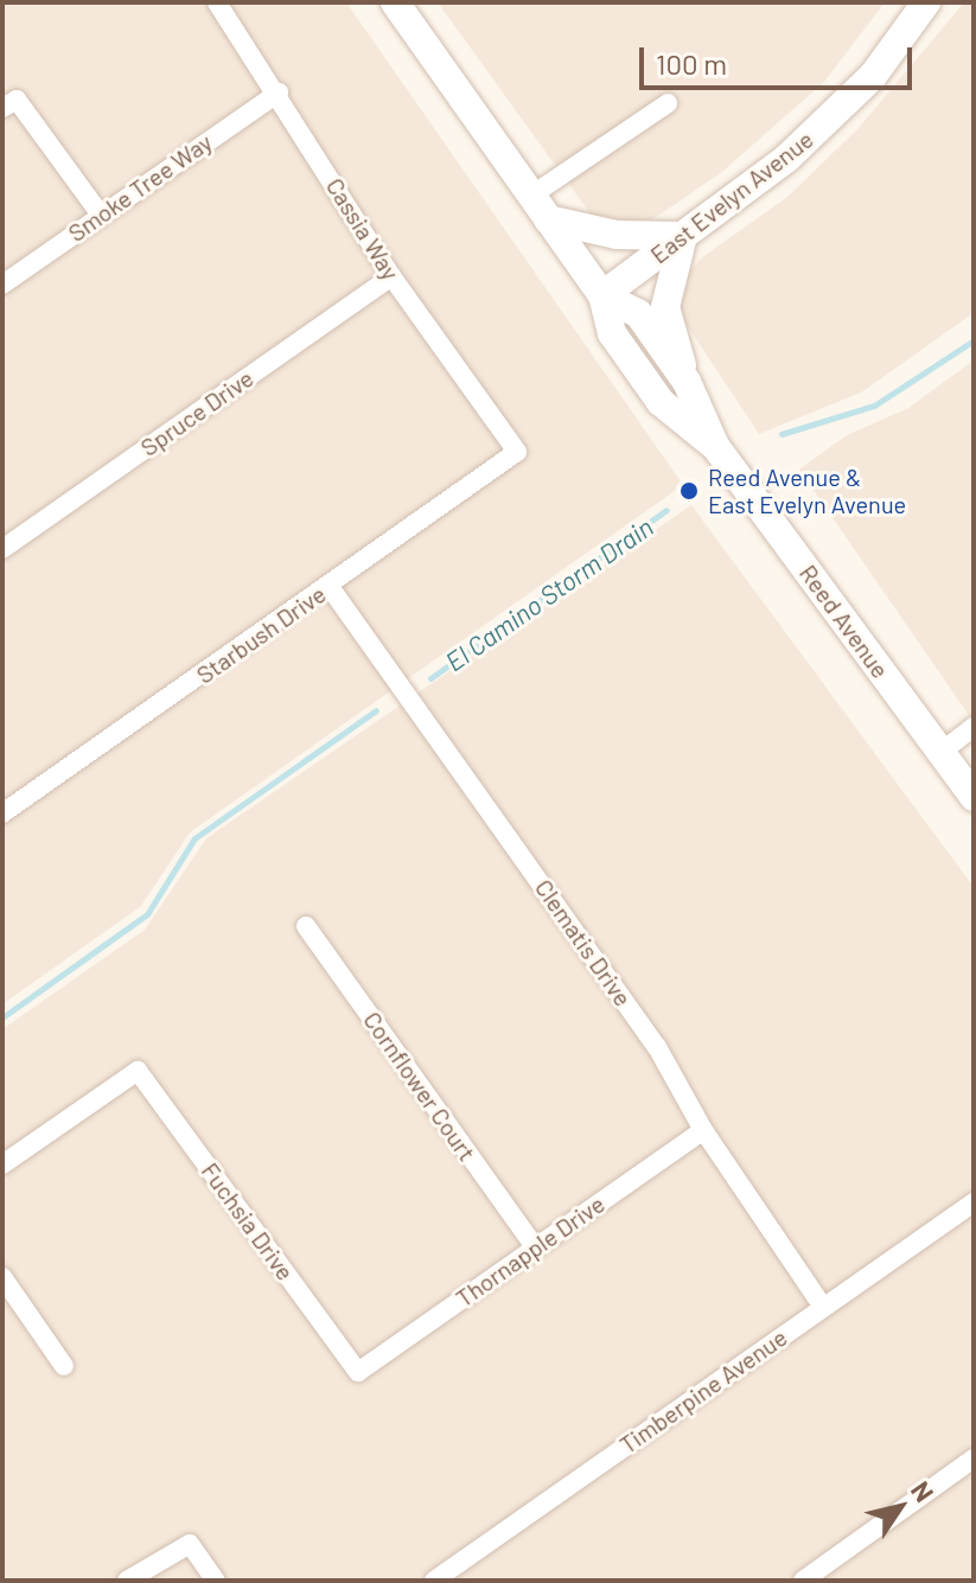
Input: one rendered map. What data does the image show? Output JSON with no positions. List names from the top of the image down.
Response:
{
  "streets": {
    "main road": ["East Evelyn Avenue", "Reed Avenue"],
    "street": [
      "Smoke Tree Way",
      "Cassia Way",
      "Spruce Drive",
      "Starbush Drive",
      "Clematis Drive",
      "Cornflower Court",
      "Fuchsia Drive",
      "Thornapple Drive",
      "Timberpine Avenue"
    ]
  },
  "crossings": [
    ["Smoke Tree Way", "Cassia Way"],
    ["East Evelyn Avenue", "Reed Avenue"],
    ["Cassia Way", "Spruce Drive"],
    ["Cassia Way", "Starbush Drive"],
    ["Starbush Drive", "Clematis Drive"],
    ["Clematis Drive", "Thornapple Drive"],
    ["Clematis Drive", "Timberpine Avenue"],
    ["Cornflower Court", "Thornapple Drive"],
    ["Fuchsia Drive", "Thornapple Drive"]
  ],
  "water": ["El Camino Storm Drain"],
  "places": ["Reed Avenue & East Evelyn Avenue"],
  "scale_bar": "100 m",
  "north": "top right"
}
